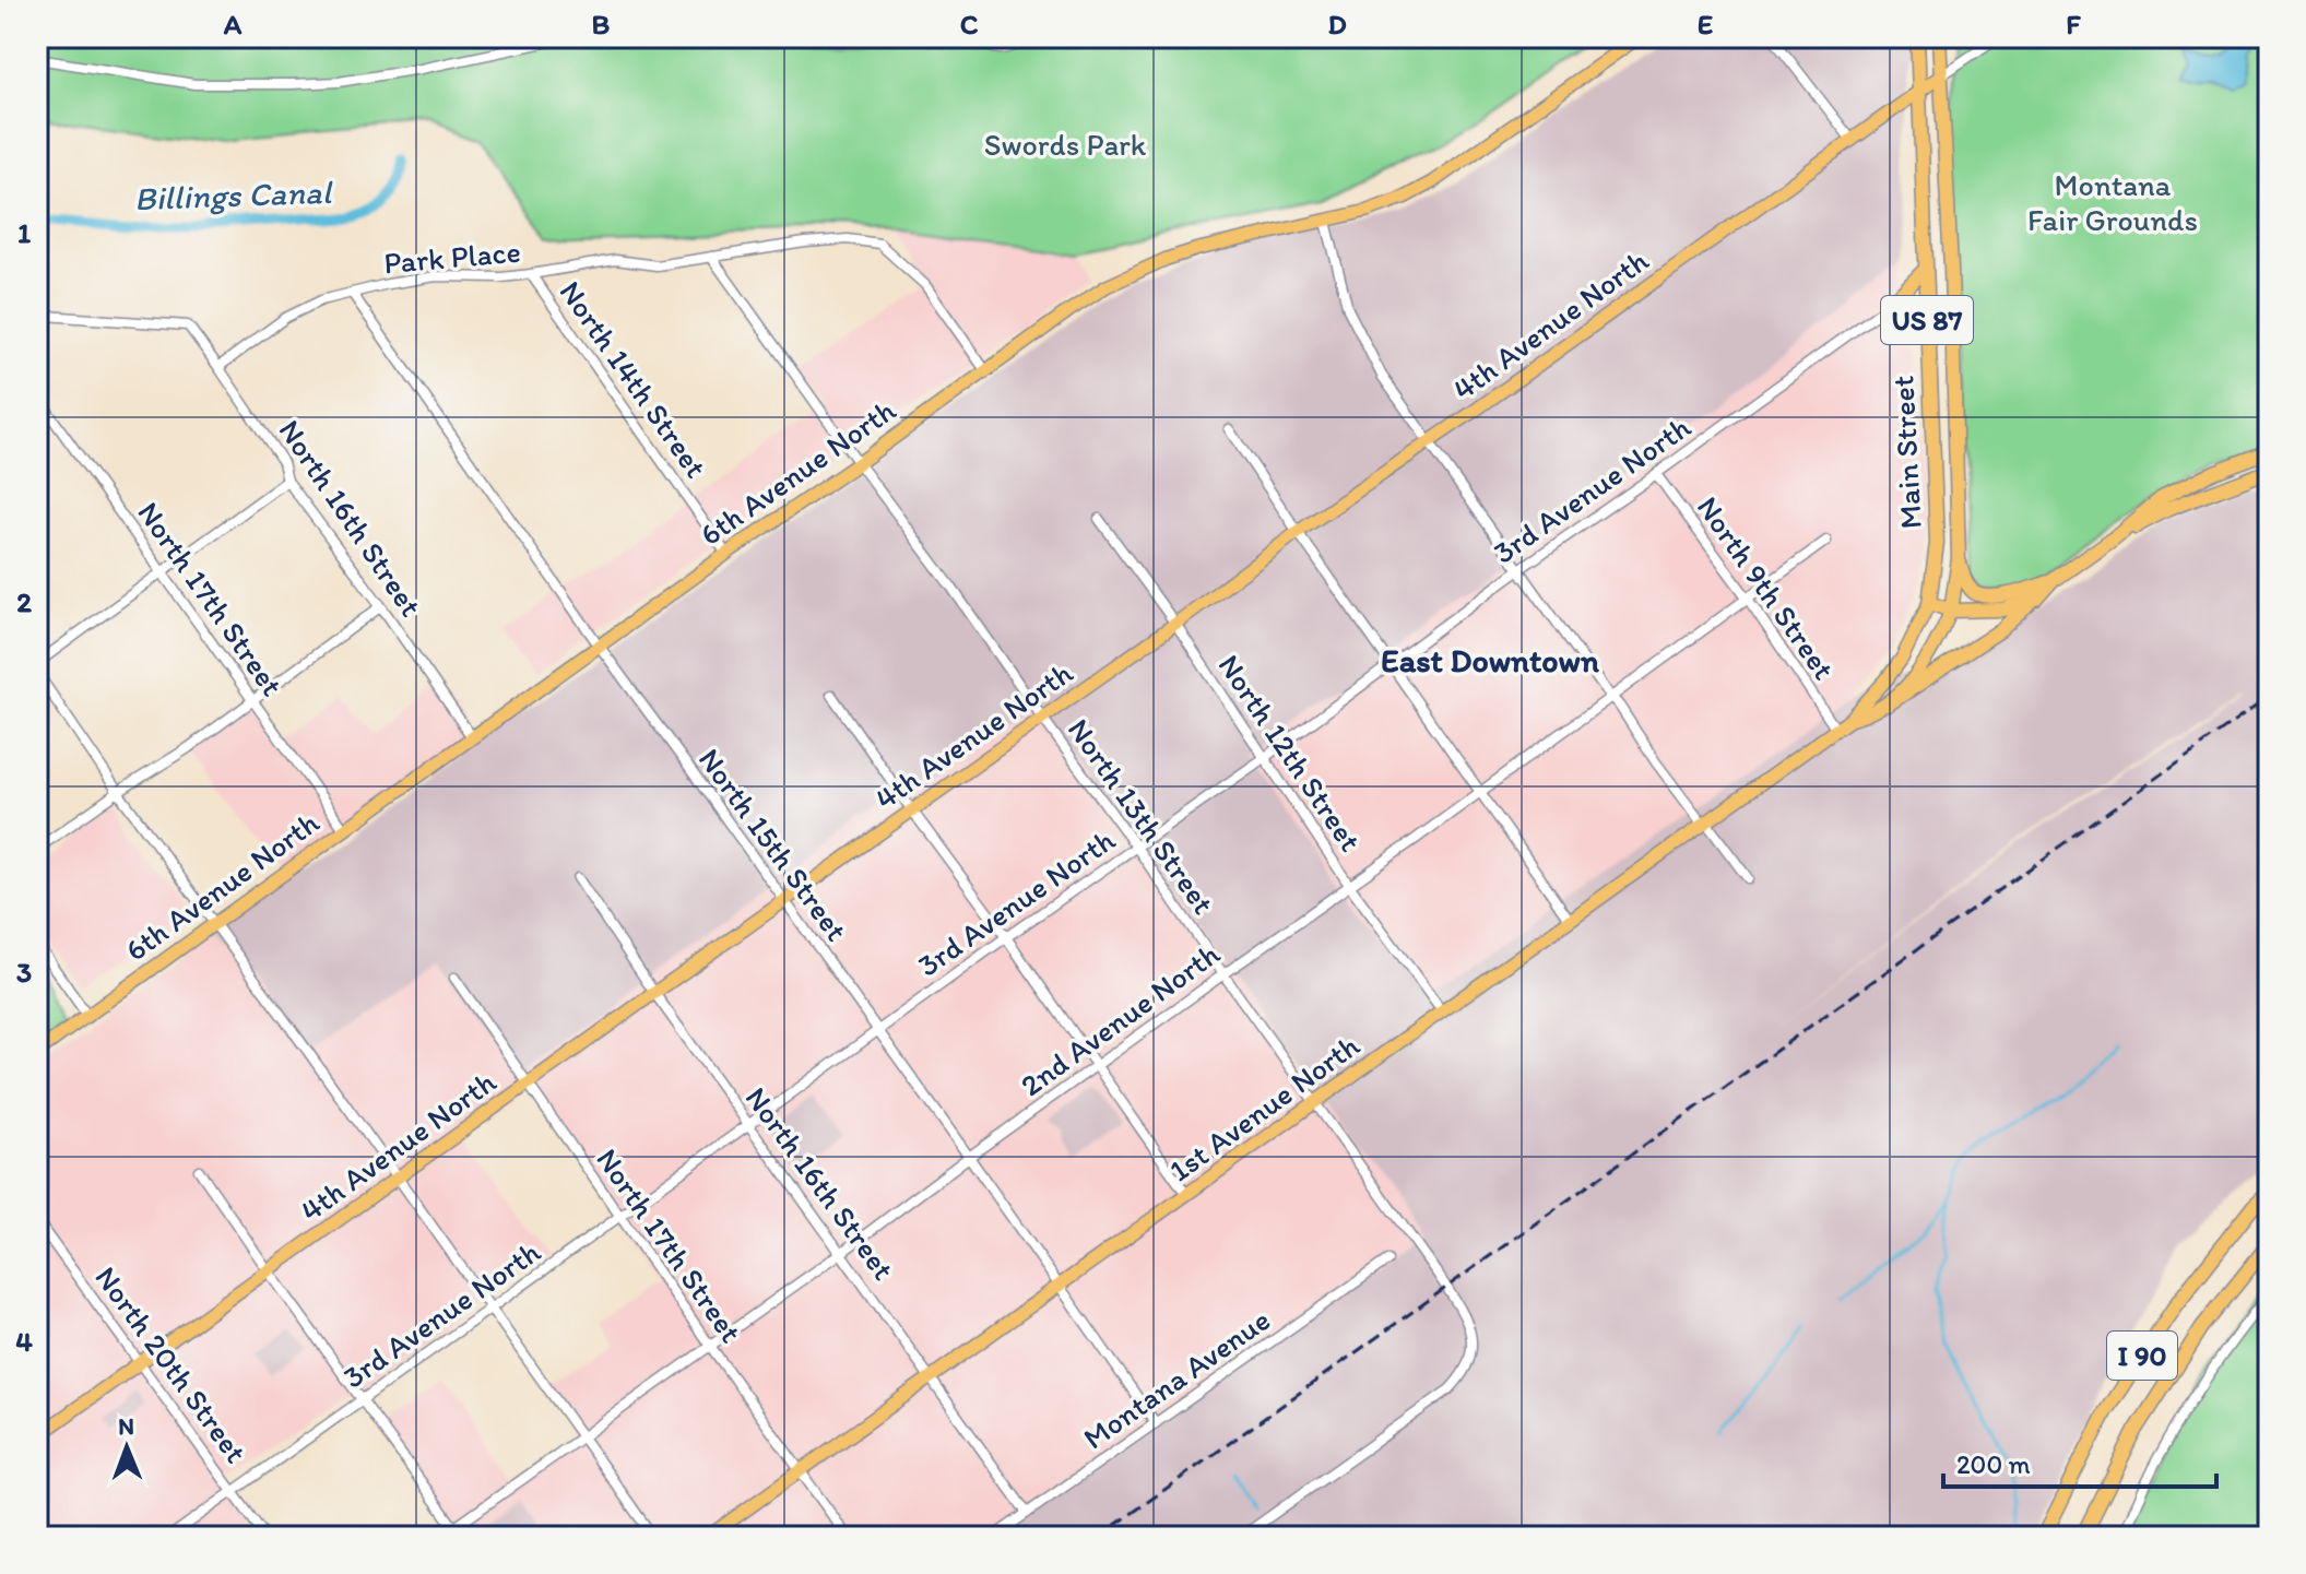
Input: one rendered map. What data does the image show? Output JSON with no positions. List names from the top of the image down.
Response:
{
  "streets": {
    "highway": [
      "US 87",
      "Main Street",
      "1st Avenue North",
      "I 90"
    ],
    "main road": ["4th Avenue North", "6th Avenue North"],
    "street": [
      "Park Place",
      "North 14th Street",
      "3rd Avenue North",
      "North 16th Street",
      "North 9th Street",
      "North 17th Street",
      "North 12th Street",
      "North 13th Street",
      "North 15th Street",
      "2nd Avenue North",
      "North 20th Street",
      "Montana Avenue"
    ]
  },
  "crossings": [
    ["Park Place", "North 14th Street"],
    ["Park Place", "6th Avenue North"],
    ["Park Place", "North 16th Street"],
    ["Park Place", "North 13th Street"],
    ["Park Place", "North 15th Street"],
    ["US 87", "Main Street"],
    ["US 87", "1st Avenue North"],
    ["4th Avenue North", "Main Street"],
    ["4th Avenue North", "North 16th Street"],
    ["4th Avenue North", "North 17th Street"],
    ["4th Avenue North", "North 12th Street"],
    ["4th Avenue North", "North 13th Street"],
    ["4th Avenue North", "North 15th Street"],
    ["4th Avenue North", "North 20th Street"],
    ["North 14th Street", "6th Avenue North"],
    ["Main Street", "1st Avenue North"],
    ["6th Avenue North", "North 16th Street"],
    ["6th Avenue North", "North 17th Street"],
    ["6th Avenue North", "North 13th Street"],
    ["6th Avenue North", "North 15th Street"],
    ["3rd Avenue North", "North 16th Street"],
    ["3rd Avenue North", "North 9th Street"],
    ["3rd Avenue North", "North 17th Street"],
    ["3rd Avenue North", "North 12th Street"],
    ["3rd Avenue North", "North 13th Street"],
    ["3rd Avenue North", "North 15th Street"],
    ["3rd Avenue North", "North 20th Street"],
    ["North 16th Street", "2nd Avenue North"],
    ["North 16th Street", "1st Avenue North"],
    ["North 16th Street", "Montana Avenue"],
    ["North 9th Street", "2nd Avenue North"],
    ["North 9th Street", "1st Avenue North"],
    ["North 17th Street", "2nd Avenue North"],
    ["North 17th Street", "1st Avenue North"],
    ["North 12th Street", "2nd Avenue North"],
    ["North 12th Street", "1st Avenue North"],
    ["North 13th Street", "2nd Avenue North"],
    ["North 13th Street", "1st Avenue North"],
    ["North 15th Street", "2nd Avenue North"],
    ["North 15th Street", "1st Avenue North"],
    ["North 15th Street", "Montana Avenue"]
  ],
  "districts": ["East Downtown"],
  "water": ["Billings Canal"],
  "parks": ["Swords Park", "Montana Fair Grounds"],
  "scale_bar": "200 m",
  "north": "top",
  "grid": {
    "columns": [
      "A",
      "B",
      "C",
      "D",
      "E",
      "F"
    ],
    "rows": [
      "1",
      "2",
      "3",
      "4"
    ]
  }
}
